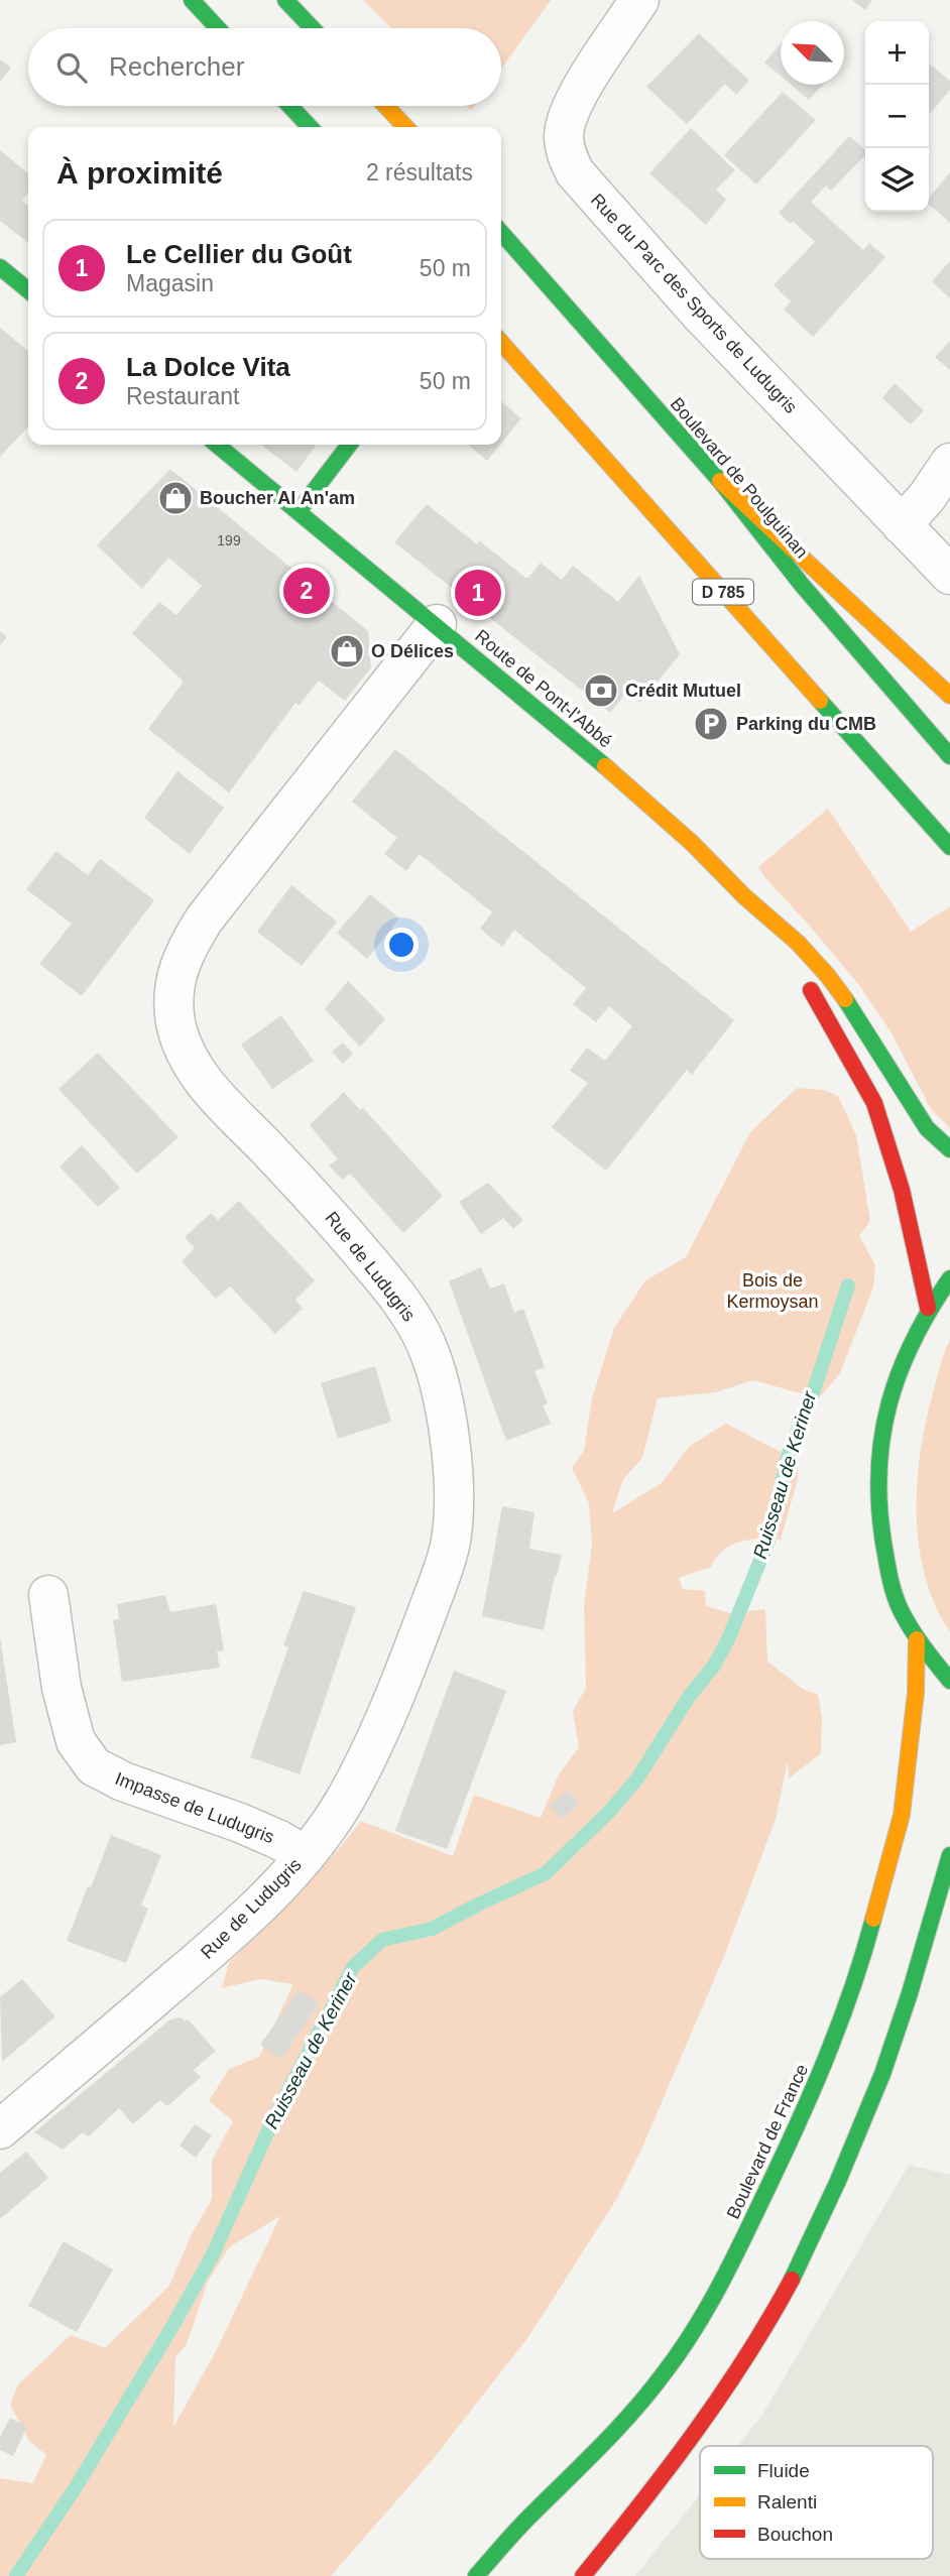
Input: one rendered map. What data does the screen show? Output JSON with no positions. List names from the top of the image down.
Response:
{
  "streets": {
    "main road": [
      "Boulevard de Poulguinan",
      "D 785",
      "Route de Pont-l'Abbé",
      "Boulevard de France"
    ],
    "street": ["Rue du Parc des Sports de Ludugris", "Rue de Ludugris", "Impasse de Ludugris"]
  },
  "crossings": [
    ["Route de Pont-l'Abbé", "Rue de Ludugris"],
    ["Rue de Ludugris", "Impasse de Ludugris"]
  ],
  "water": ["Ruisseau de Keriner"],
  "parks": ["Bois de Kermoysan"],
  "places": {
    "shop": ["Boucher Al An'am", "O Délices"],
    "bank": ["Crédit Mutuel"],
    "parking": ["Parking du CMB"]
  },
  "house_numbers": ["199"],
  "legend": ["Fluide", "Ralenti", "Bouchon"],
  "north": "top left",
  "page": {
    "map_buttons": ["+", "−"],
    "search": "Rechercher",
    "heading": ["À proximité", "2 résultats"],
    "list": [
      {
        "mark": "1",
        "name": "Le Cellier du Goût",
        "note": "Magasin",
        "value": "50 m"
      },
      {
        "mark": "2",
        "name": "La Dolce Vita",
        "note": "Restaurant",
        "value": "50 m"
      }
    ],
    "pins": ["2", "1"]
  }
}
